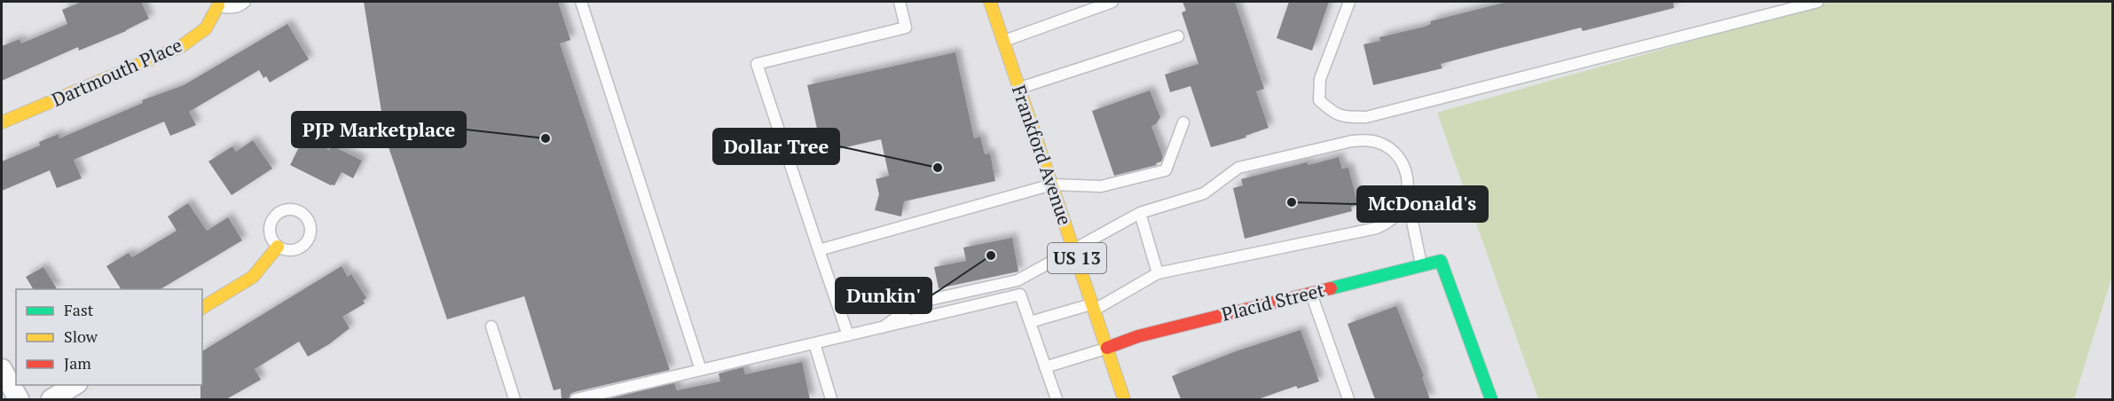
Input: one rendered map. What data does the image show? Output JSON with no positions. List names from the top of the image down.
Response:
{
  "streets": {
    "street": [
      "Dartmouth Place",
      "Frankford Avenue",
      "US 13",
      "Placid Street"
    ]
  },
  "crossings": [
    ["Frankford Avenue", "Placid Street"]
  ],
  "places": [
    "PJP Marketplace",
    "Dollar Tree",
    "McDonald's",
    "Dunkin'"
  ],
  "legend": ["Fast", "Slow", "Jam"]
}
